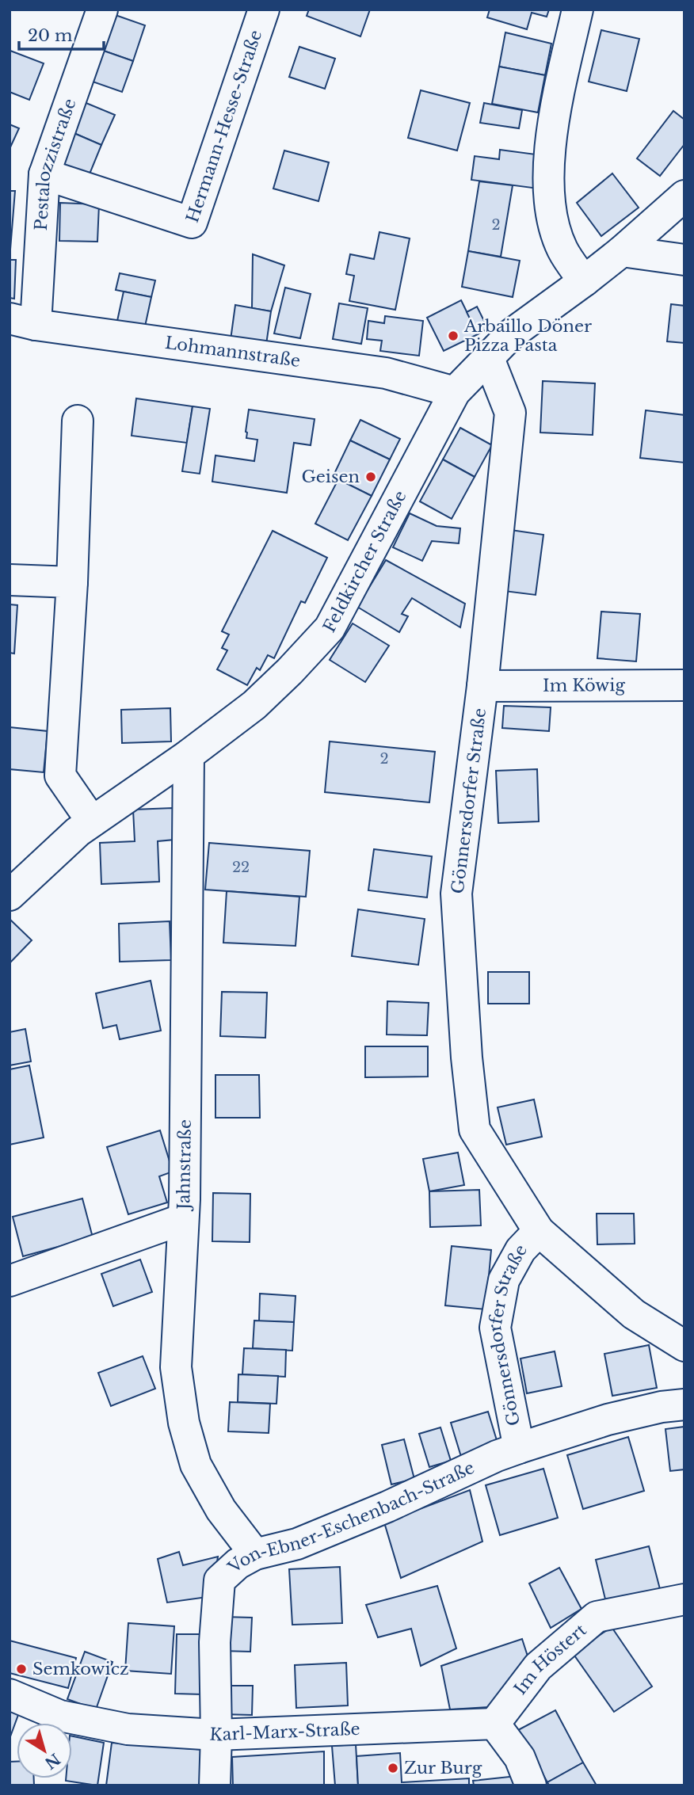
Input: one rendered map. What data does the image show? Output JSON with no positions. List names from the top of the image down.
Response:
{
  "streets": {
    "street": [
      "Hermann-Hesse-Straße",
      "Pestalozzistraße",
      "Lohmannstraße",
      "Feldkircher Straße",
      "Im Köwig",
      "Gönnersdorfer Straße",
      "Jahnstraße",
      "Von-Ebner-Eschenbach-Straße",
      "Im Höstert",
      "Karl-Marx-Straße"
    ]
  },
  "crossings": [
    ["Hermann-Hesse-Straße", "Pestalozzistraße"],
    ["Pestalozzistraße", "Lohmannstraße"],
    ["Lohmannstraße", "Feldkircher Straße"],
    ["Feldkircher Straße", "Gönnersdorfer Straße"],
    ["Feldkircher Straße", "Jahnstraße"],
    ["Im Köwig", "Gönnersdorfer Straße"],
    ["Gönnersdorfer Straße", "Von-Ebner-Eschenbach-Straße"],
    ["Jahnstraße", "Von-Ebner-Eschenbach-Straße"],
    ["Von-Ebner-Eschenbach-Straße", "Karl-Marx-Straße"],
    ["Im Höstert", "Karl-Marx-Straße"]
  ],
  "places": [
    "Arbaillo Döner Pizza Pasta",
    "Geisen",
    "Semkowicz",
    "Zur Burg"
  ],
  "house_numbers": ["2", "2", "22"],
  "scale_bar": "20 m",
  "north": "bottom right"
}
